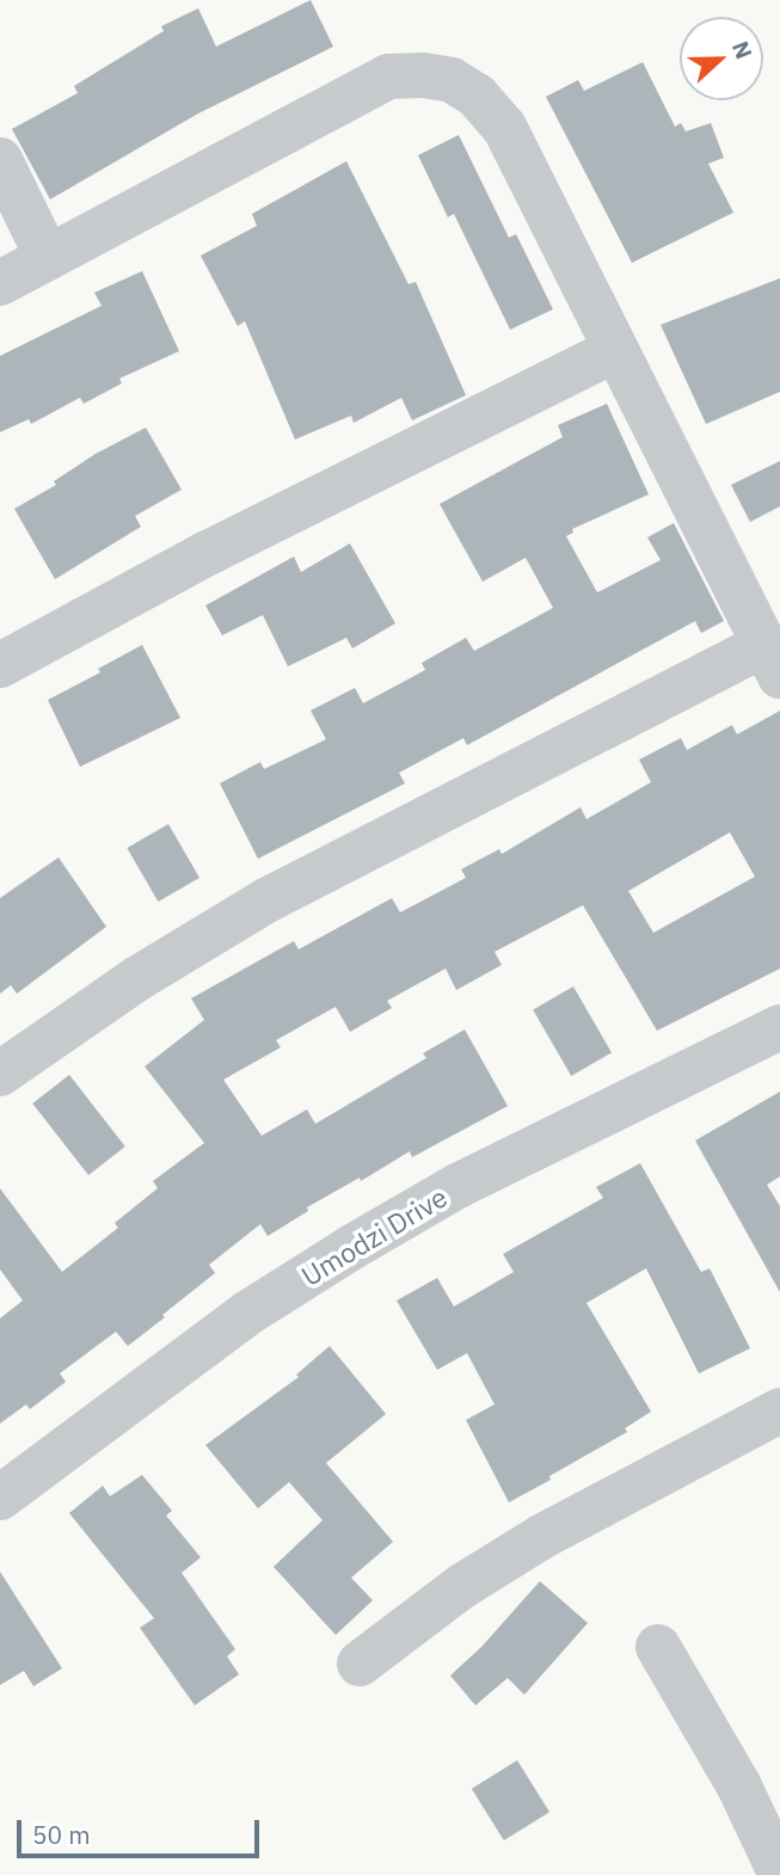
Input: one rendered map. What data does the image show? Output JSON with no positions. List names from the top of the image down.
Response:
{
  "streets": {
    "street": ["Umodzi Drive"]
  },
  "scale_bar": "50 m",
  "north": "right"
}
